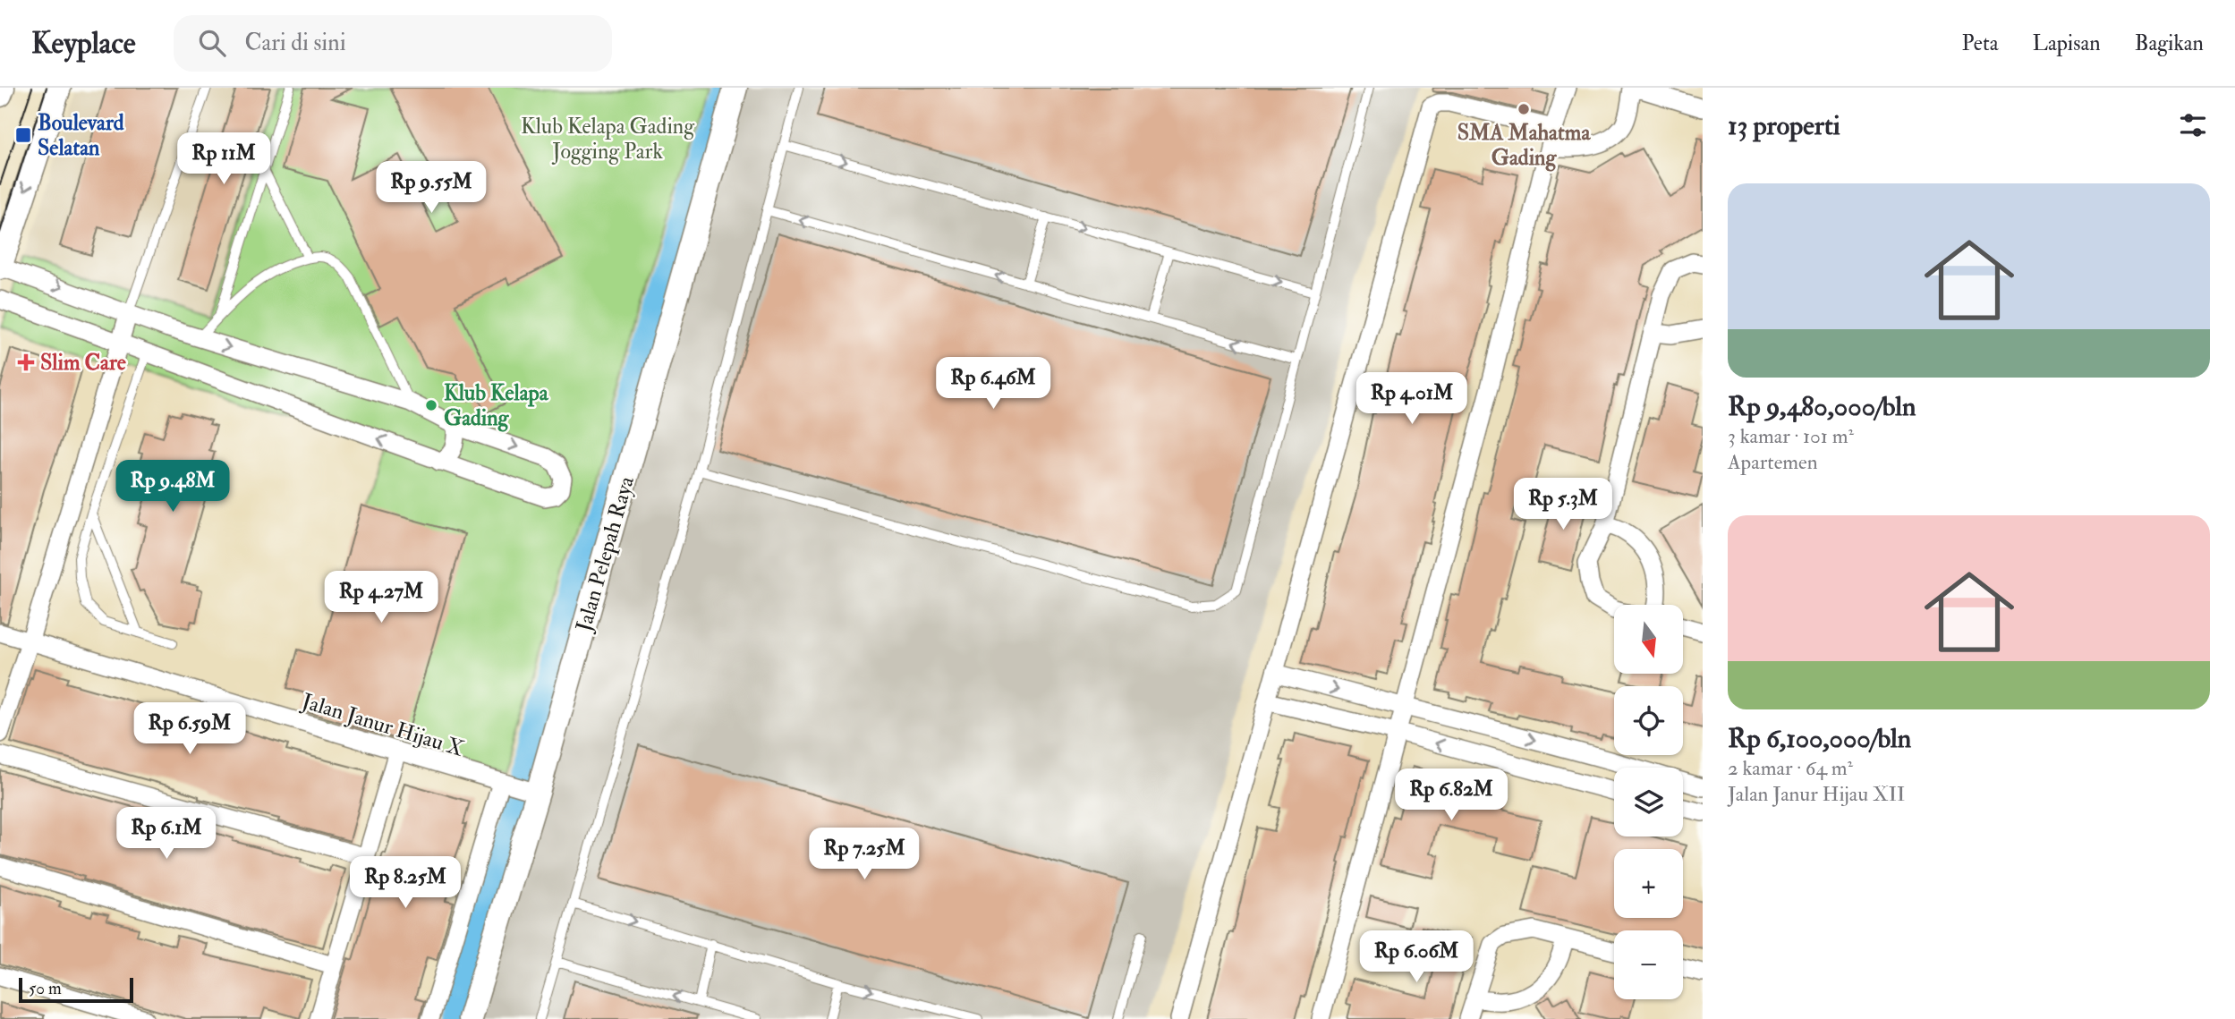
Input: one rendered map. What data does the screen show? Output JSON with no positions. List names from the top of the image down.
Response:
{
  "streets": {
    "street": ["Jalan Pelepah Raya", "Jalan Janur Hijau X"]
  },
  "crossings": [
    ["Jalan Pelepah Raya", "Jalan Janur Hijau X"]
  ],
  "parks": ["Klub Kelapa Gading Jogging Park"],
  "places": {
    "other": ["SMA Mahatma Gading", "Klub Kelapa Gading"],
    "transit": ["Boulevard Selatan"],
    "health": ["Slim Care"]
  },
  "scale_bar": "50 m",
  "north": "bottom",
  "page": {
    "header": "Keyplace",
    "search": "Cari di sini",
    "nav": ["Peta", "Lapisan", "Bagikan"],
    "heading": "13 properti",
    "price": [
      "Rp 11M",
      "Rp 9.55M",
      "Rp 6.46M",
      "Rp 4.01M",
      "Rp 9.48M",
      "Rp 5.3M",
      "Rp 4.27M",
      "Rp 6.59M",
      "Rp 6.82M",
      "Rp 6.1M",
      "Rp 7.25M",
      "Rp 8.25M",
      "Rp 6.06M"
    ],
    "list": [
      {
        "name": "Rp 9,480,000/bln",
        "note": "3 kamar · 101 m² · Apartemen"
      },
      {
        "name": "Rp 6,100,000/bln",
        "note": "2 kamar · 64 m² · Jalan Janur Hijau XII"
      }
    ],
    "map_buttons": ["+", "−"],
    "scale": "50 m"
  }
}
